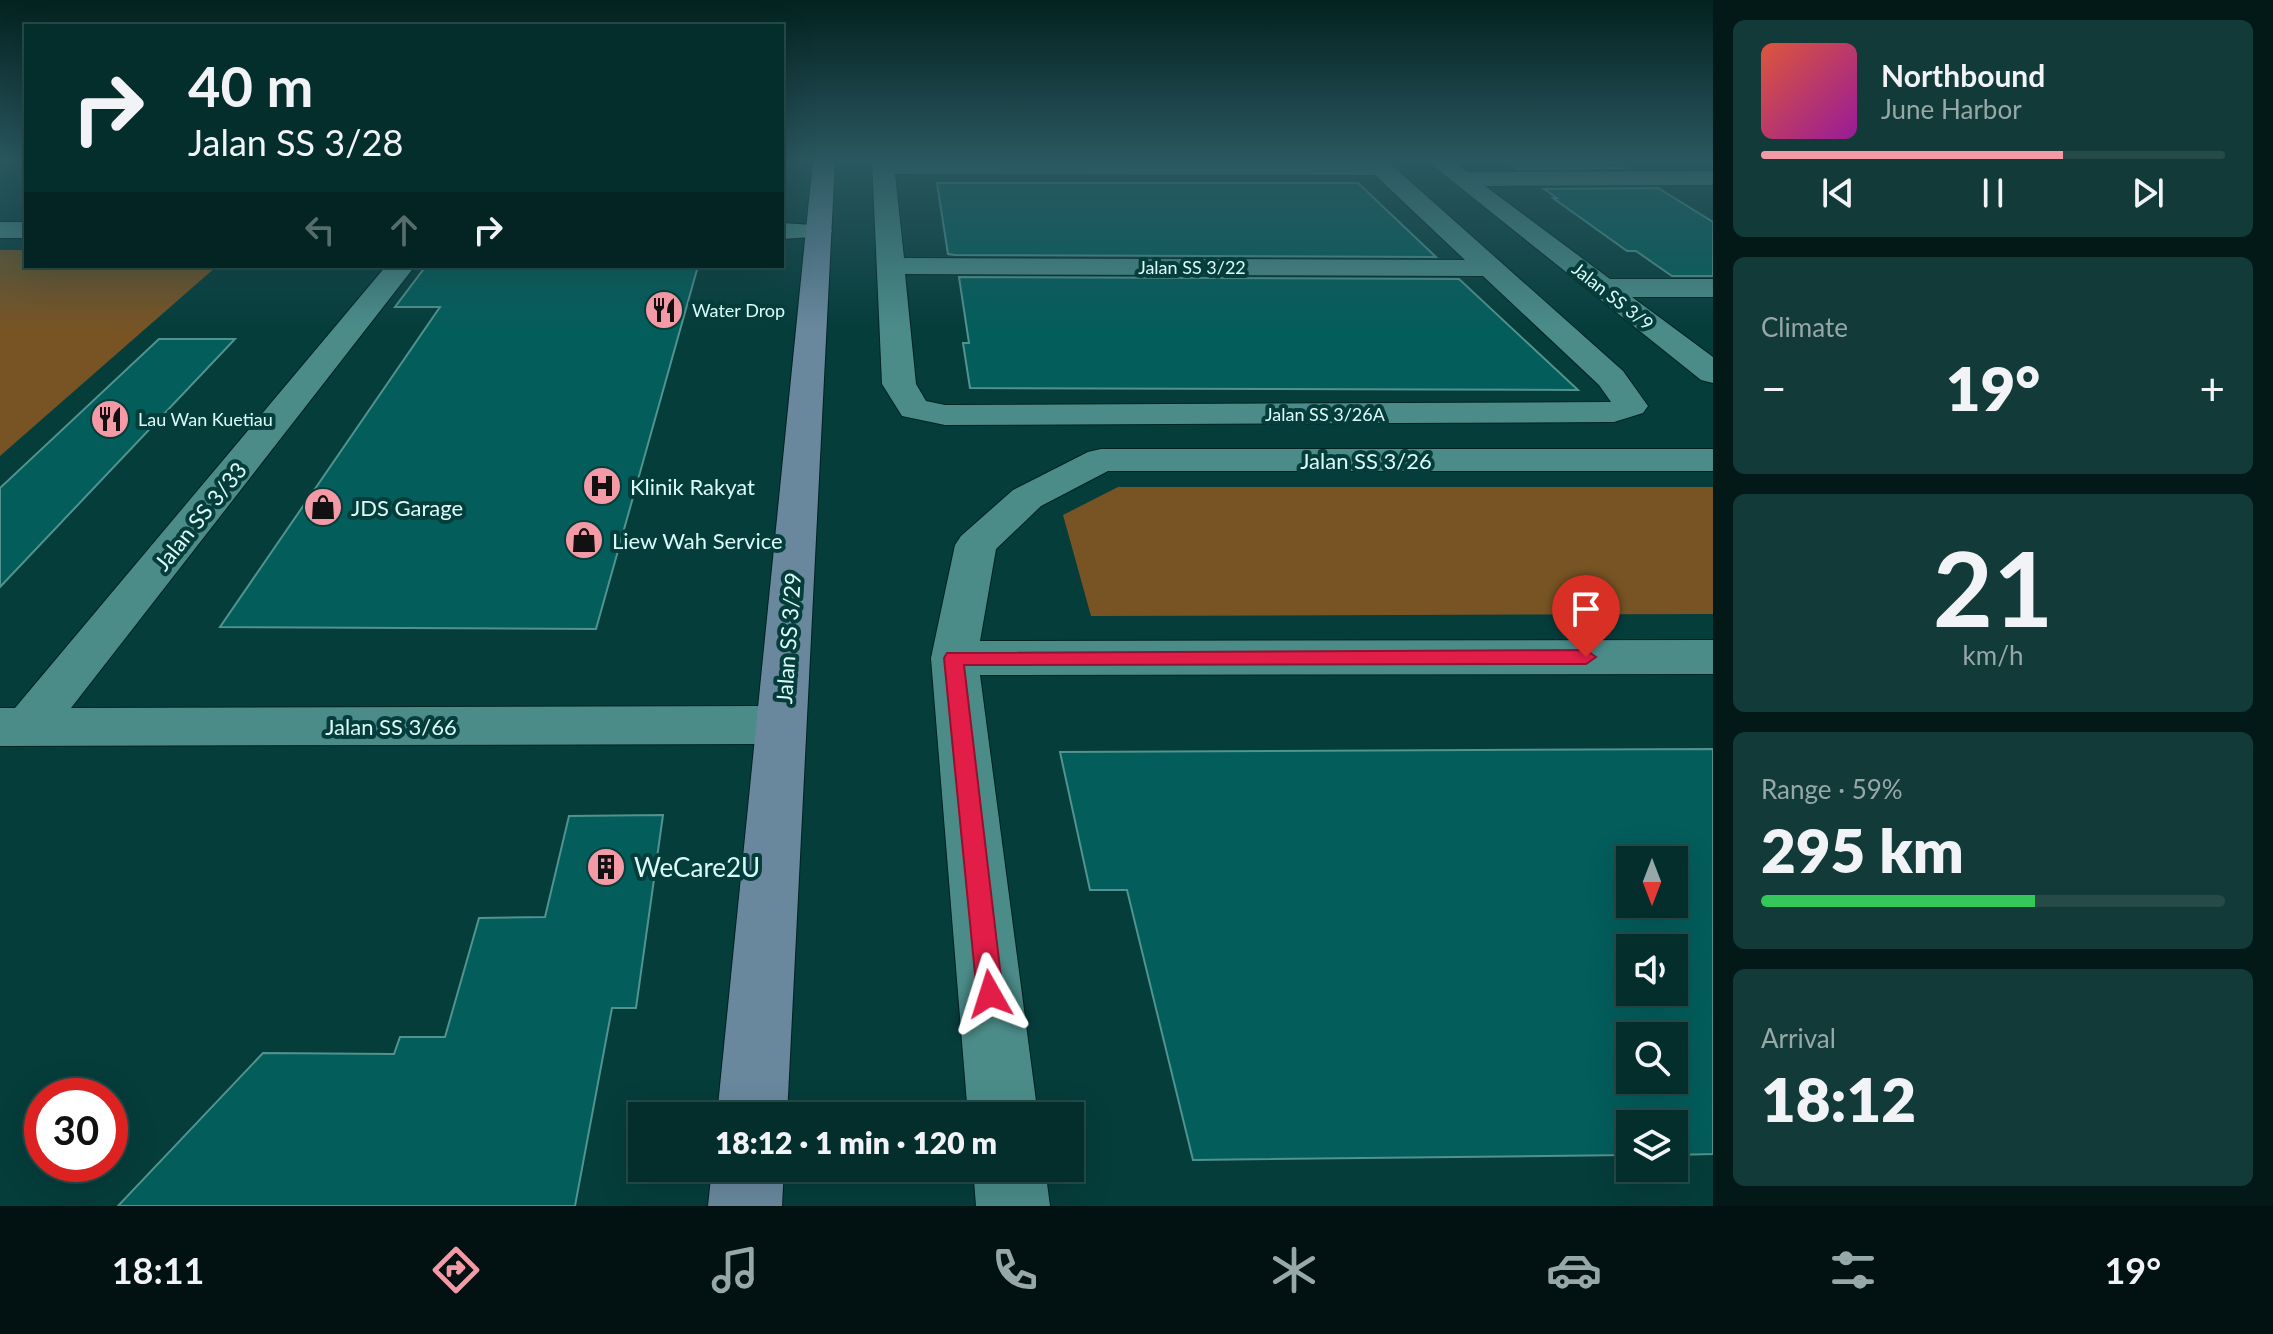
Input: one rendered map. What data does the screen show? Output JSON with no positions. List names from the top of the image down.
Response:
{
  "streets": {
    "street": [
      "Jalan SS 3/22",
      "Jalan SS 3/9",
      "Jalan SS 3/26A",
      "Jalan SS 3/26",
      "Jalan SS 3/33",
      "Jalan SS 3/29",
      "Jalan SS 3/66"
    ]
  },
  "crossings": [
    ["Jalan SS 3/22", "Jalan SS 3/26A"],
    ["Jalan SS 3/33", "Jalan SS 3/66"],
    ["Jalan SS 3/29", "Jalan SS 3/66"]
  ],
  "places": {
    "restaurant": ["Water Drop", "Lau Wan Kuetiau"],
    "hospital": ["Klinik Rakyat"],
    "shop": ["JDS Garage", "Liew Wah Service"],
    "building": ["WeCare2U"]
  },
  "north": "bottom",
  "page": {
    "turn": ["40 m", "Jalan SS 3/28"],
    "song": ["Northbound", "June Harbor"],
    "tile": [
      "Climate",
      ["21", "km/h"],
      ["Range · 59%", "295 km"],
      ["Arrival", "18:12"]
    ],
    "heat": ["−", "19°", "+"],
    "limit": "30",
    "trip": "18:12 · 1 min · 120 m",
    "tabs": ["18:11", "19°"]
  }
}
